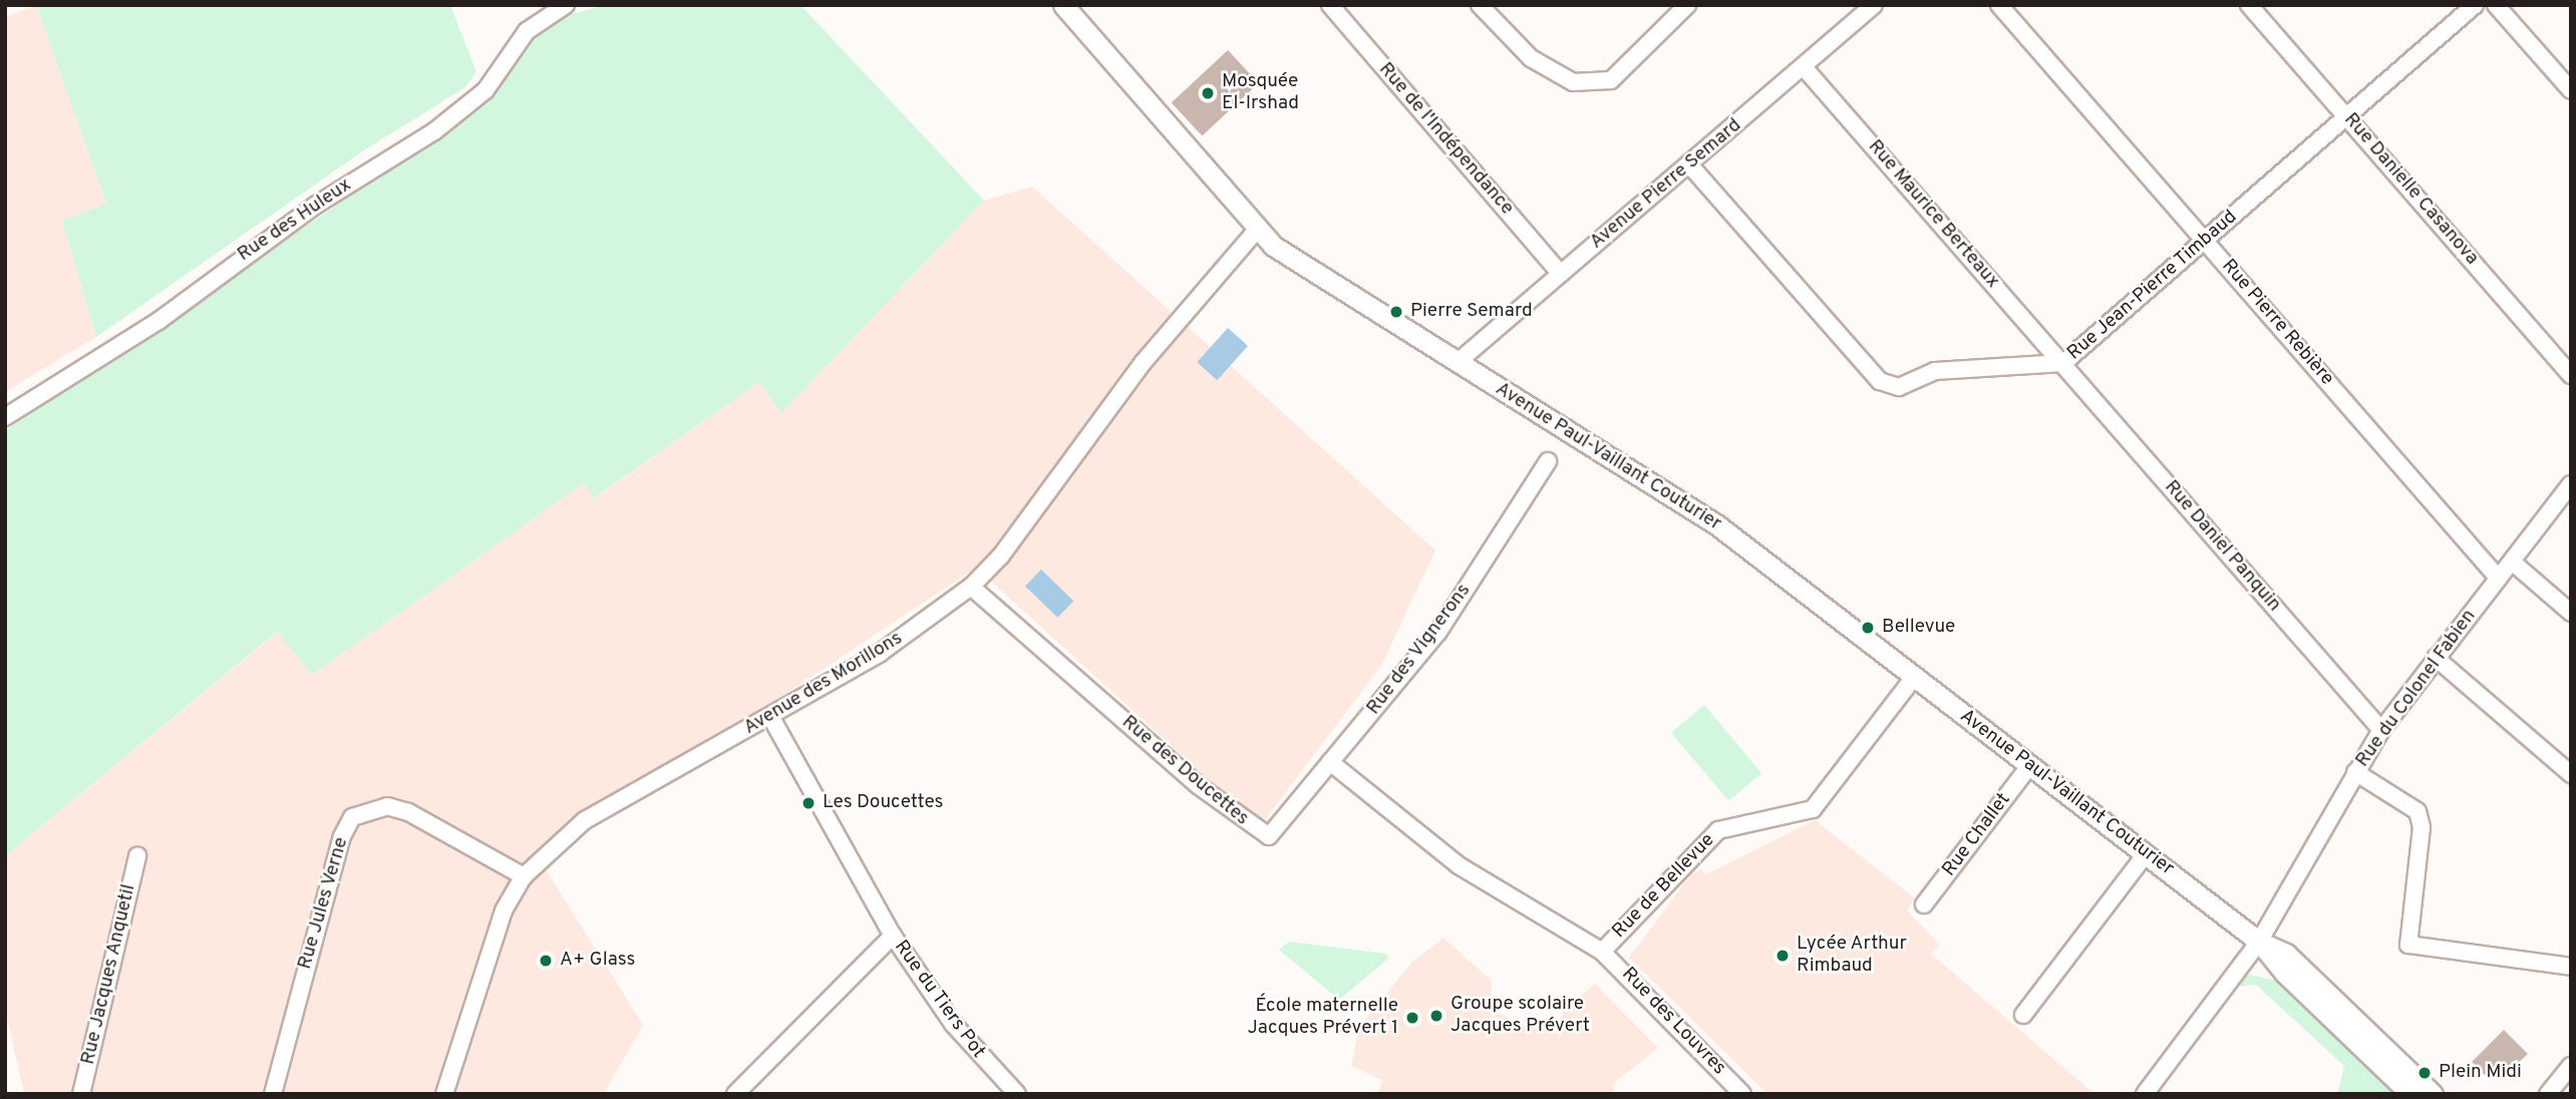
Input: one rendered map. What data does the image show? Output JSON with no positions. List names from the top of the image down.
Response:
{
  "streets": {
    "street": [
      "Rue de l'Indépendance",
      "Avenue Pierre Semard",
      "Rue Danielle Casanova",
      "Rue Maurice Berteaux",
      "Rue des Huleux",
      "Rue Jean-Pierre Timbaud",
      "Rue Pierre Rebière",
      "Avenue Paul-Vaillant Couturier",
      "Rue Daniel Panquin",
      "Rue des Vignerons",
      "Avenue des Morillons",
      "Rue du Colonel Fabien",
      "Rue des Doucettes",
      "Rue Challet",
      "Rue de Bellevue",
      "Rue Jules Verne",
      "Rue Jacques Anquetil",
      "Rue du Tiers Pot",
      "Rue des Louvres"
    ]
  },
  "crossings": [
    ["Rue de l'Indépendance", "Avenue Pierre Semard"],
    ["Avenue Pierre Semard", "Rue Maurice Berteaux"],
    ["Avenue Pierre Semard", "Rue Jean-Pierre Timbaud"],
    ["Avenue Pierre Semard", "Avenue Paul-Vaillant Couturier"],
    ["Rue Danielle Casanova", "Rue Jean-Pierre Timbaud"],
    ["Rue Maurice Berteaux", "Rue Jean-Pierre Timbaud"],
    ["Rue Maurice Berteaux", "Rue Daniel Panquin"],
    ["Rue Jean-Pierre Timbaud", "Rue Pierre Rebière"],
    ["Rue Jean-Pierre Timbaud", "Rue Daniel Panquin"],
    ["Rue Pierre Rebière", "Rue du Colonel Fabien"],
    ["Avenue Paul-Vaillant Couturier", "Avenue des Morillons"],
    ["Avenue Paul-Vaillant Couturier", "Rue du Colonel Fabien"],
    ["Avenue Paul-Vaillant Couturier", "Rue Challet"],
    ["Avenue Paul-Vaillant Couturier", "Rue de Bellevue"],
    ["Rue Daniel Panquin", "Rue du Colonel Fabien"],
    ["Rue des Vignerons", "Rue des Doucettes"],
    ["Avenue des Morillons", "Rue des Doucettes"],
    ["Avenue des Morillons", "Rue Jules Verne"],
    ["Avenue des Morillons", "Rue du Tiers Pot"],
    ["Rue de Bellevue", "Rue des Louvres"]
  ],
  "places": [
    "Mosquée El-Irshad",
    "Pierre Semard",
    "Bellevue",
    "Les Doucettes",
    "Lycée Arthur Rimbaud",
    "A+ Glass",
    "Groupe scolaire Jacques Prévert",
    "École maternelle Jacques Prévert 1",
    "Plein Midi"
  ]
}
